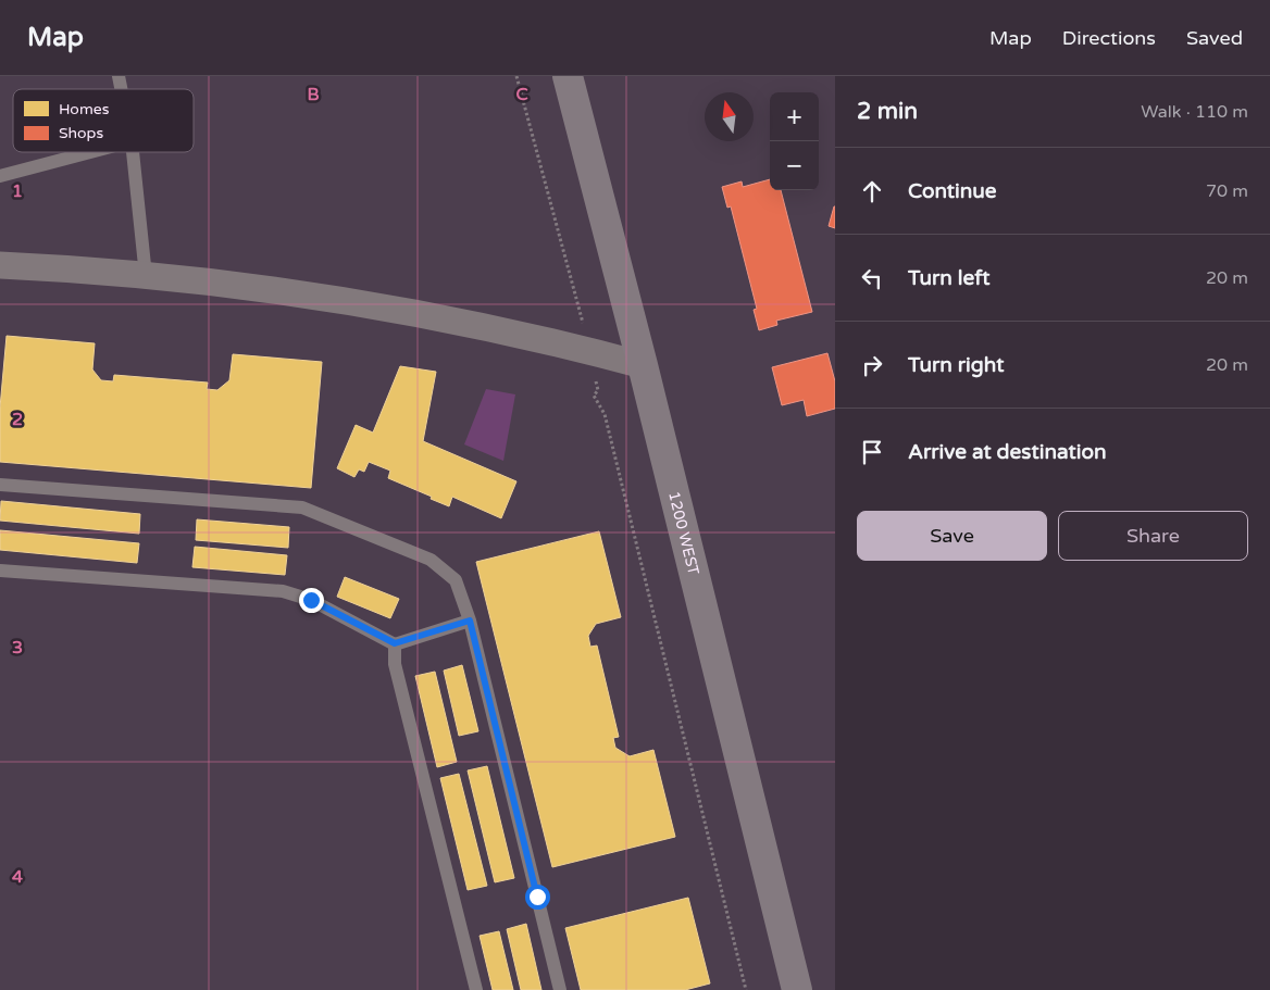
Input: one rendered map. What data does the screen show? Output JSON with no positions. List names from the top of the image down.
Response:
{
  "streets": {
    "main road": ["1200 WEST"]
  },
  "legend": ["Homes", "Shops"],
  "north": "top",
  "page": {
    "header": "Map",
    "nav": ["Map", "Directions", "Saved"],
    "heading": ["2 min", "Walk · 110 m"],
    "map_buttons": ["+", "−"],
    "list": [
      ["Continue", "70 m"],
      ["Turn left", "20 m"],
      ["Turn right", "20 m"],
      "Arrive at destination"
    ],
    "buttons": ["Save", "Share"]
  },
  "grid": {
    "columns": ["B", "C"],
    "rows": [
      "1",
      "2",
      "3",
      "4"
    ]
  }
}
